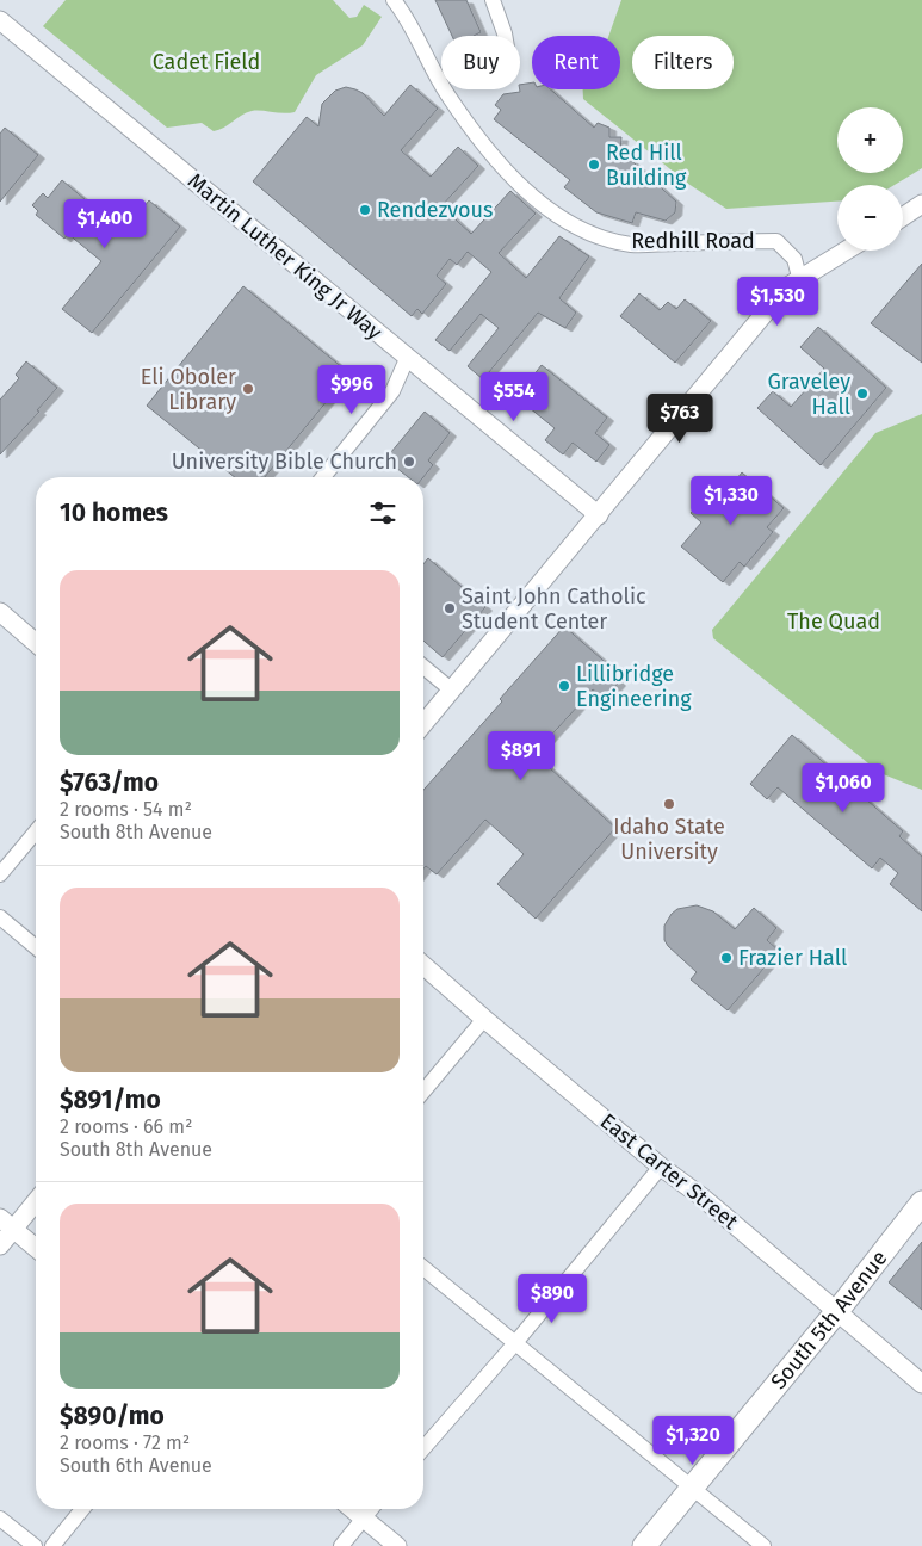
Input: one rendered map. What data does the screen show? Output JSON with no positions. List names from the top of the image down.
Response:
{
  "streets": {
    "main road": ["South 5th Avenue"],
    "street": ["Redhill Road", "Martin Luther King Jr Way", "East Carter Street"]
  },
  "crossings": [
    ["East Carter Street", "South 5th Avenue"]
  ],
  "parks": ["Cadet Field", "The Quad"],
  "places": [
    "Red Hill Building",
    "Rendezvous",
    "Eli Oboler Library",
    "Graveley Hall",
    "University Bible Church",
    "Saint John Catholic Student Center",
    "Lillibridge Engineering",
    "Idaho State University",
    "Frazier Hall"
  ],
  "page": {
    "chip": ["Buy", "Rent", "Filters"],
    "map_buttons": ["+", "−"],
    "price": [
      "$1,400",
      "$1,530",
      "$996",
      "$554",
      "$763",
      "$1,330",
      "$891",
      "$1,060",
      "$890",
      "$1,320"
    ],
    "heading": "10 homes",
    "list": [
      {
        "name": "$763/mo",
        "note": "2 rooms · 54 m² · South 8th Avenue"
      },
      {
        "name": "$891/mo",
        "note": "2 rooms · 66 m² · South 8th Avenue"
      },
      {
        "name": "$890/mo",
        "note": "2 rooms · 72 m² · South 6th Avenue"
      }
    ]
  }
}
